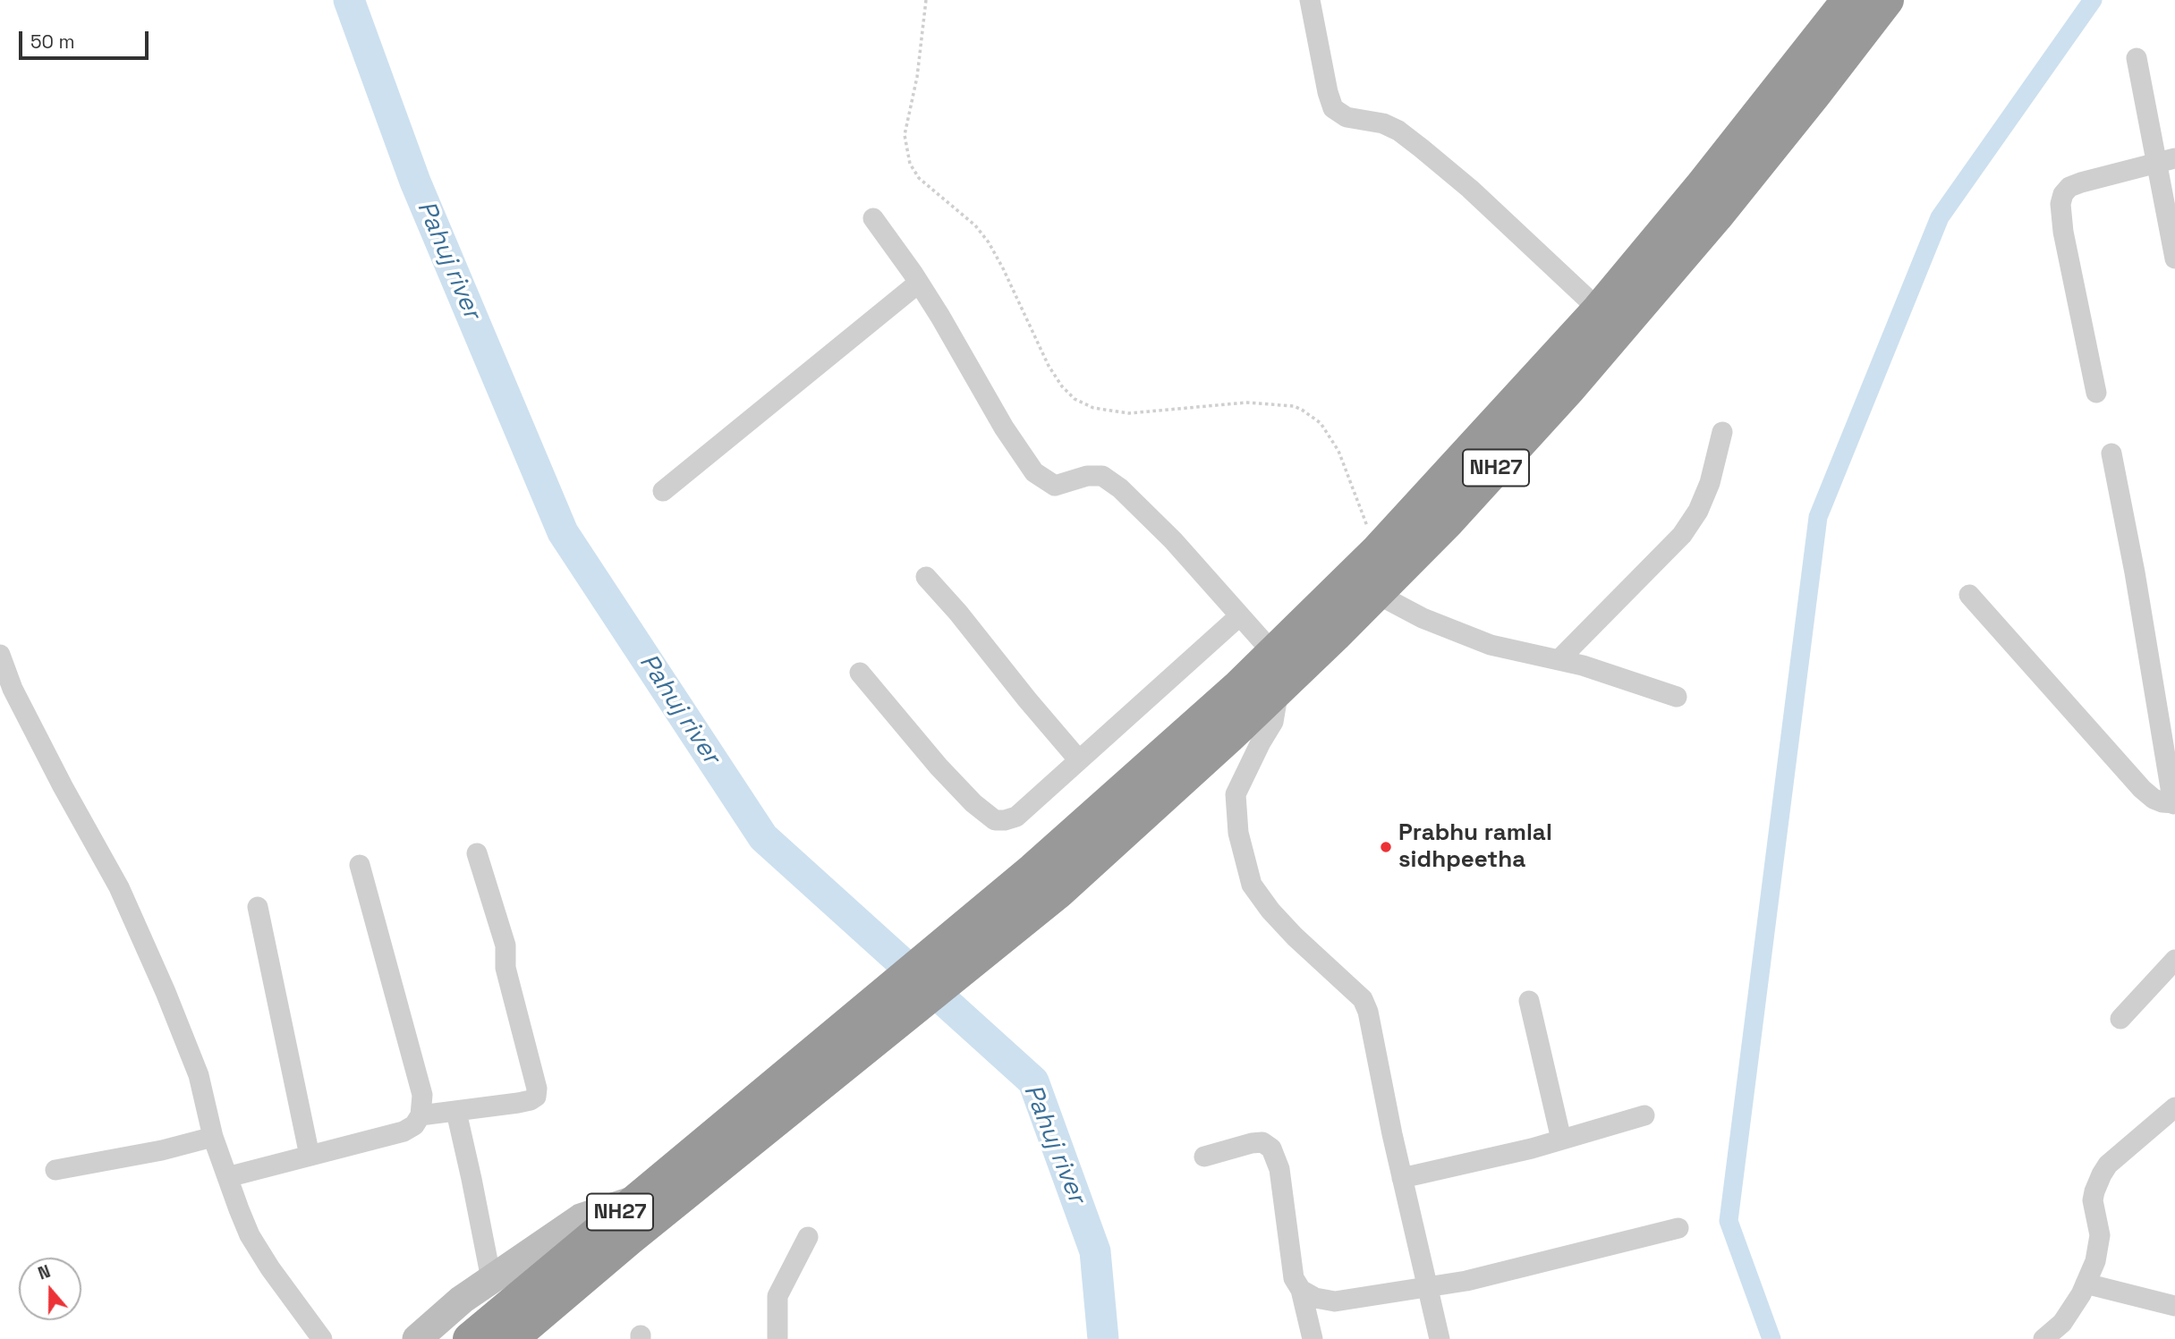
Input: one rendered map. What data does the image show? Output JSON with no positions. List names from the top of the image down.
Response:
{
  "streets": {
    "highway": ["NH27"]
  },
  "water": ["Pahuj river"],
  "places": ["Prabhu ramlal sidhpeetha"],
  "scale_bar": "50 m",
  "north": "top"
}
